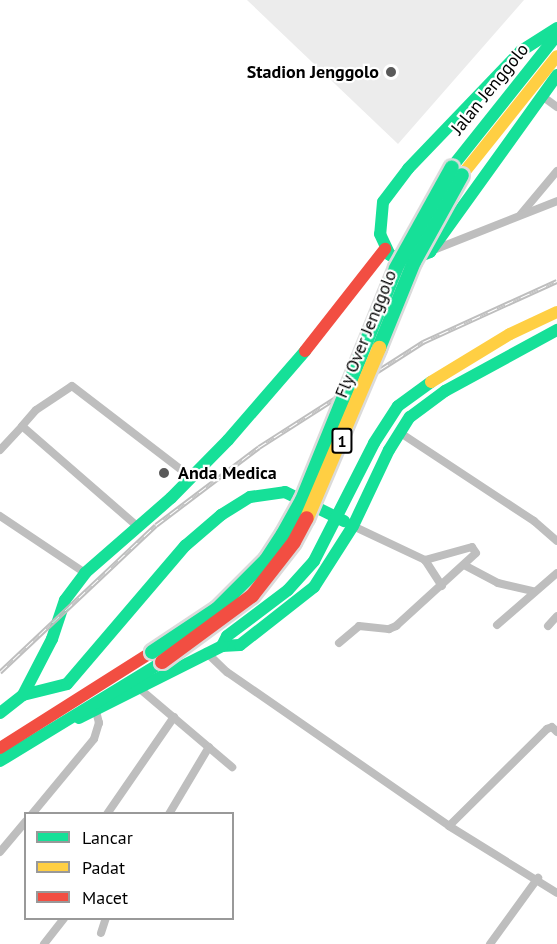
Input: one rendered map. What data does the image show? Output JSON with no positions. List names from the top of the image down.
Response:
{
  "streets": {
    "main road": ["Jalan Jenggolo", "Fly Over Jenggolo", "1"]
  },
  "crossings": [
    ["Jalan Jenggolo", "Fly Over Jenggolo"],
    ["Fly Over Jenggolo", "1"]
  ],
  "places": ["Stadion Jenggolo", "Anda Medica"],
  "legend": ["Lancar", "Padat", "Macet"]
}
